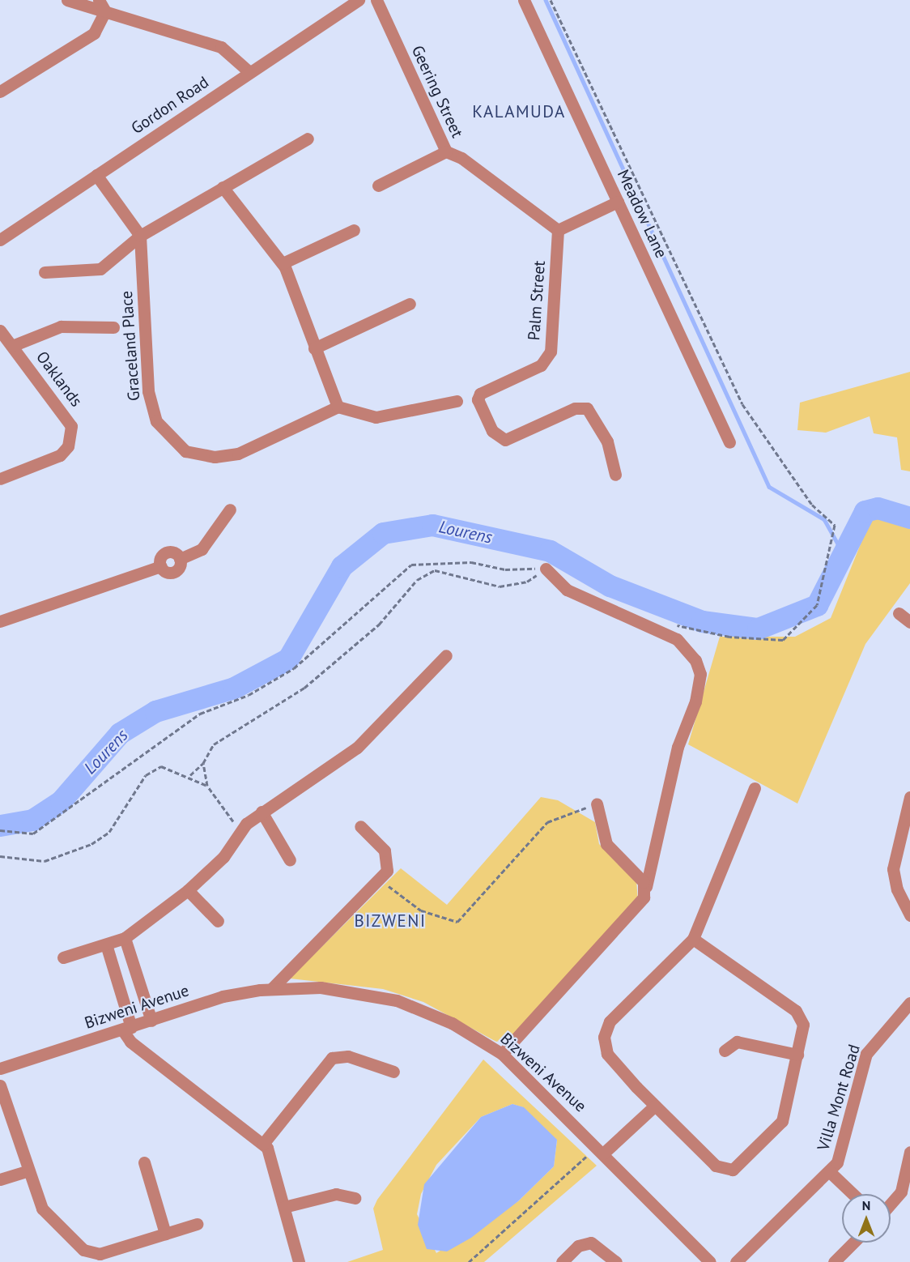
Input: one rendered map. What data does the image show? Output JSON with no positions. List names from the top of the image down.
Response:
{
  "streets": {
    "street": [
      "Geering Street",
      "Gordon Road",
      "Meadow Lane",
      "Palm Street",
      "Graceland Place",
      "Oaklands",
      "Bizweni Avenue",
      "Villa Mont Road"
    ]
  },
  "crossings": [
    ["Geering Street", "Palm Street"]
  ],
  "districts": ["KALAMUDA", "BIZWENI"],
  "water": ["Lourens"],
  "north": "top"
}
